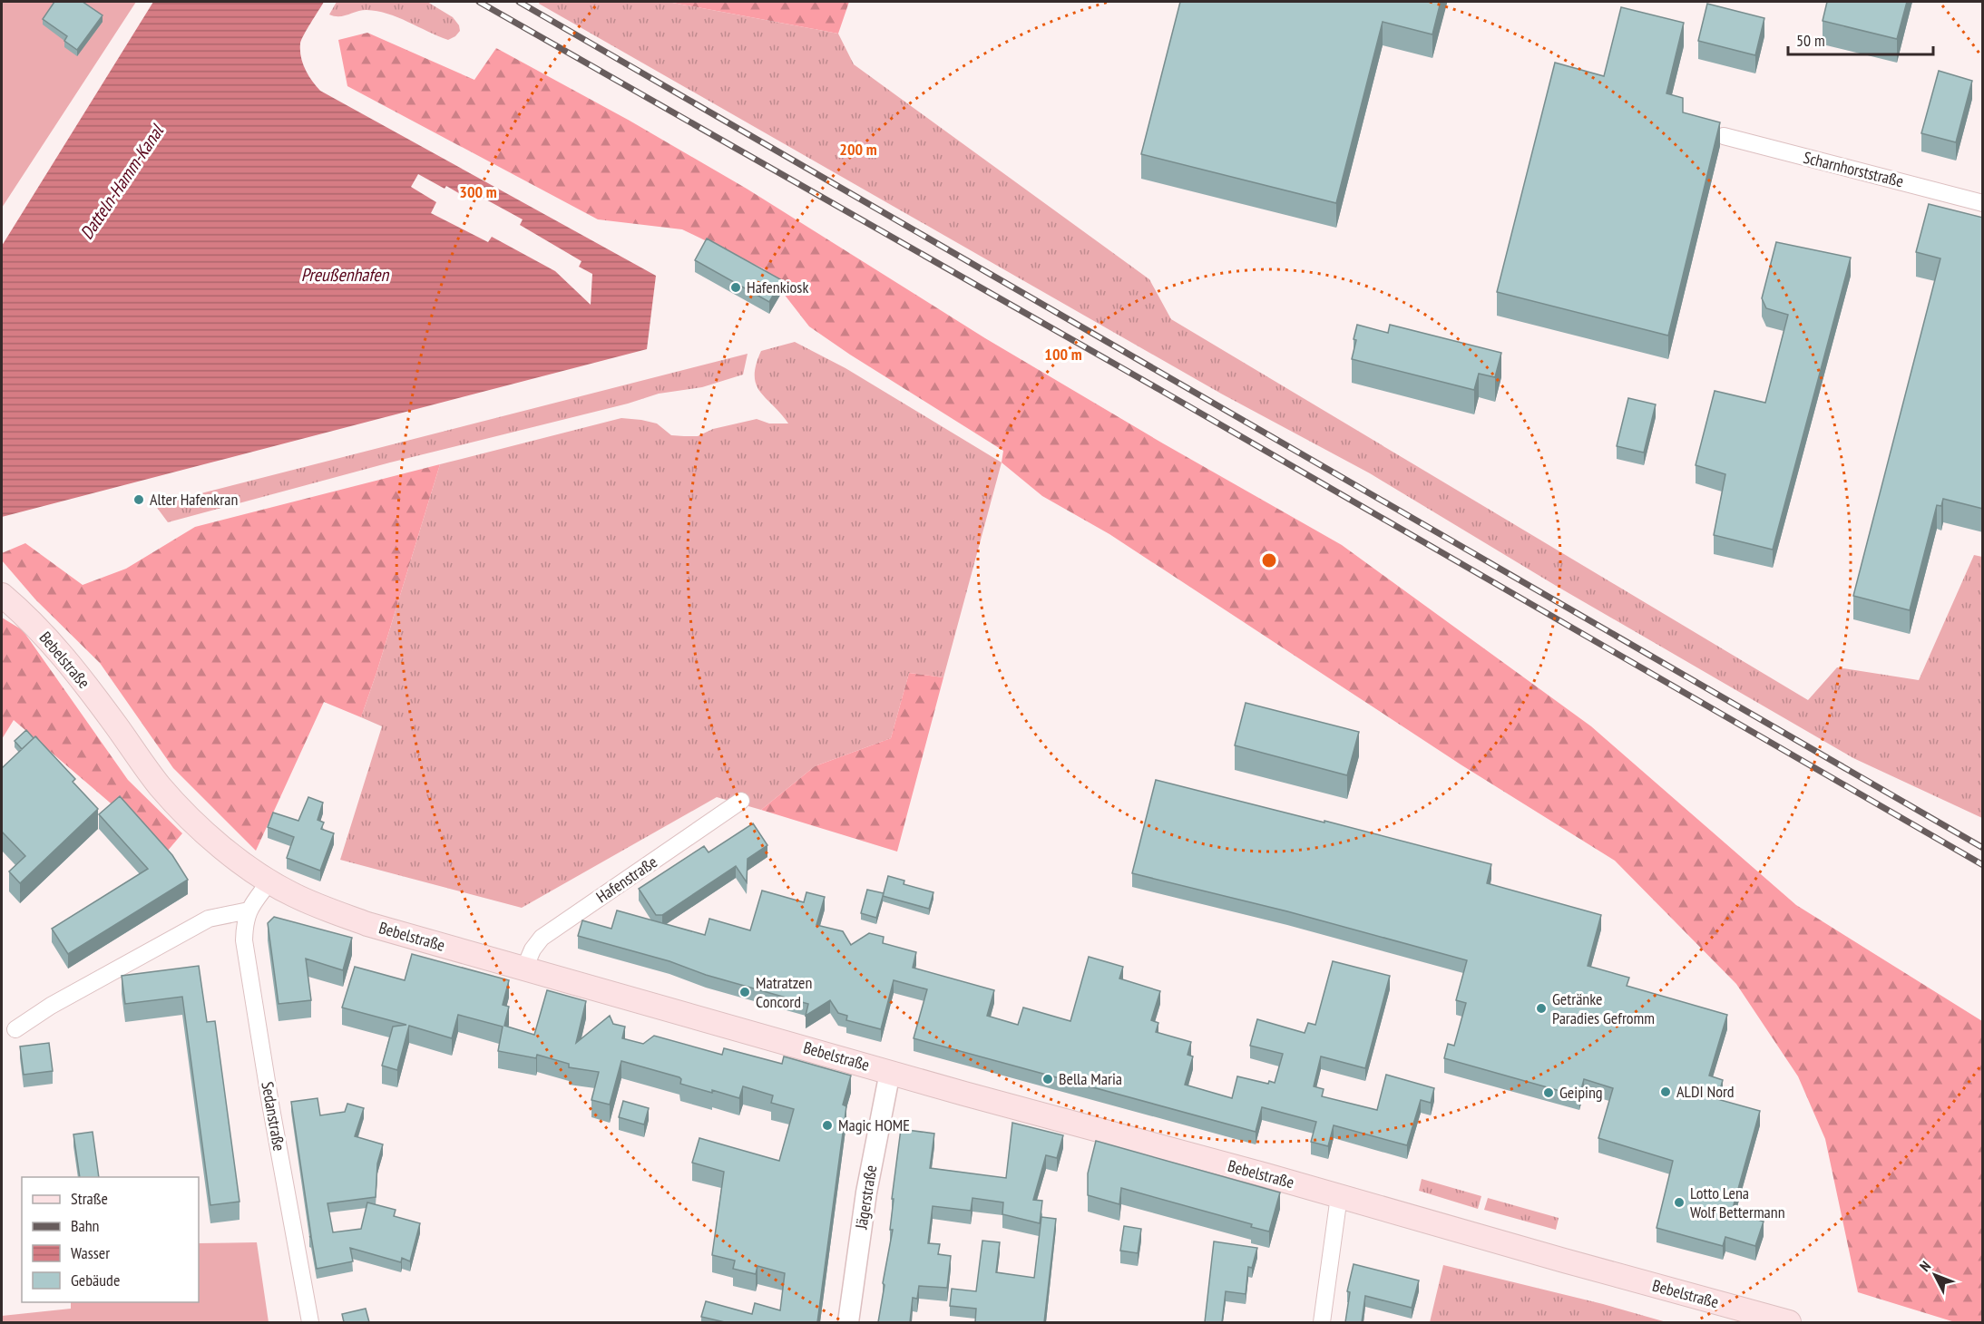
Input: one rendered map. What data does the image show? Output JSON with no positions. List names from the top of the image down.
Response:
{
  "streets": {
    "main road": ["Bebelstraße"],
    "street": [
      "Scharnhorststraße",
      "Hafenstraße",
      "Sedanstraße",
      "Jägerstraße"
    ]
  },
  "crossings": [
    ["Bebelstraße", "Hafenstraße"],
    ["Bebelstraße", "Sedanstraße"],
    ["Bebelstraße", "Jägerstraße"]
  ],
  "water": ["Datteln-Hamm-Kanal", "Preußenhafen"],
  "places": [
    "Hafenkiosk",
    "Alter Hafenkran",
    "Matratzen Concord",
    "Getränke Paradies Gefromm",
    "Bella Maria",
    "ALDI Nord",
    "Geiping",
    "Magic HOME",
    "Lotto Lena Wolf Bettermann"
  ],
  "legend": [
    "Straße",
    "Bahn",
    "Wasser",
    "Gebäude"
  ],
  "scale_bar": "50 m",
  "north": "top left",
  "rings": ["200 m", "300 m", "100 m"]
}
